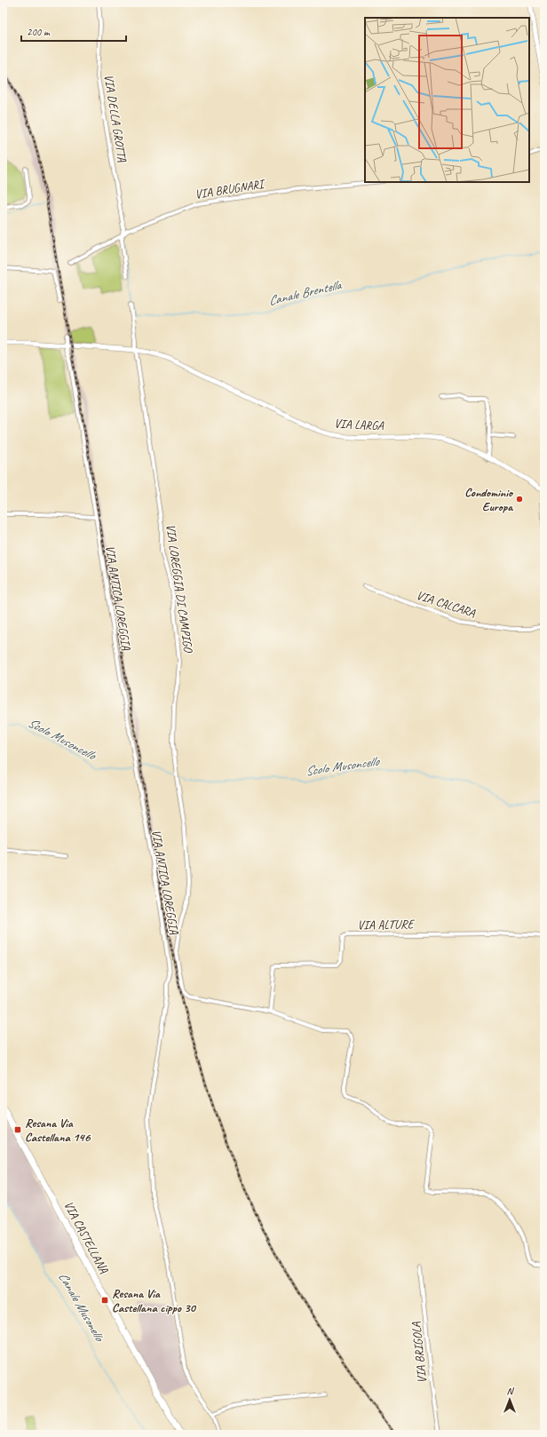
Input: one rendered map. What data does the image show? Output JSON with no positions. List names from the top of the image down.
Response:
{
  "streets": {
    "main road": ["VIA CASTELLANA"],
    "street": [
      "VIA DELLA GROTTA",
      "VIA BRUGNARI",
      "VIA LARGA",
      "VIA LOREGGIA DI CAMPIGO",
      "VIA ANTICA LOREGGIA",
      "VIA CALCARA",
      "VIA ALTURE",
      "VIA BRIGOLA"
    ]
  },
  "crossings": [
    ["VIA DELLA GROTTA", "VIA BRUGNARI"],
    ["VIA LARGA", "VIA LOREGGIA DI CAMPIGO"],
    ["VIA LARGA", "VIA ANTICA LOREGGIA"],
    ["VIA LOREGGIA DI CAMPIGO", "VIA ALTURE"]
  ],
  "water": ["Canale Brentella", "Scolo Musoncello", "Canale Musonello"],
  "places": {
    "other": ["Condominio Europa"],
    "transit": ["Resana Via Castellana 146", "Resana Via Castellana cippo 30"]
  },
  "scale_bar": "200 m",
  "north": "top"
}
